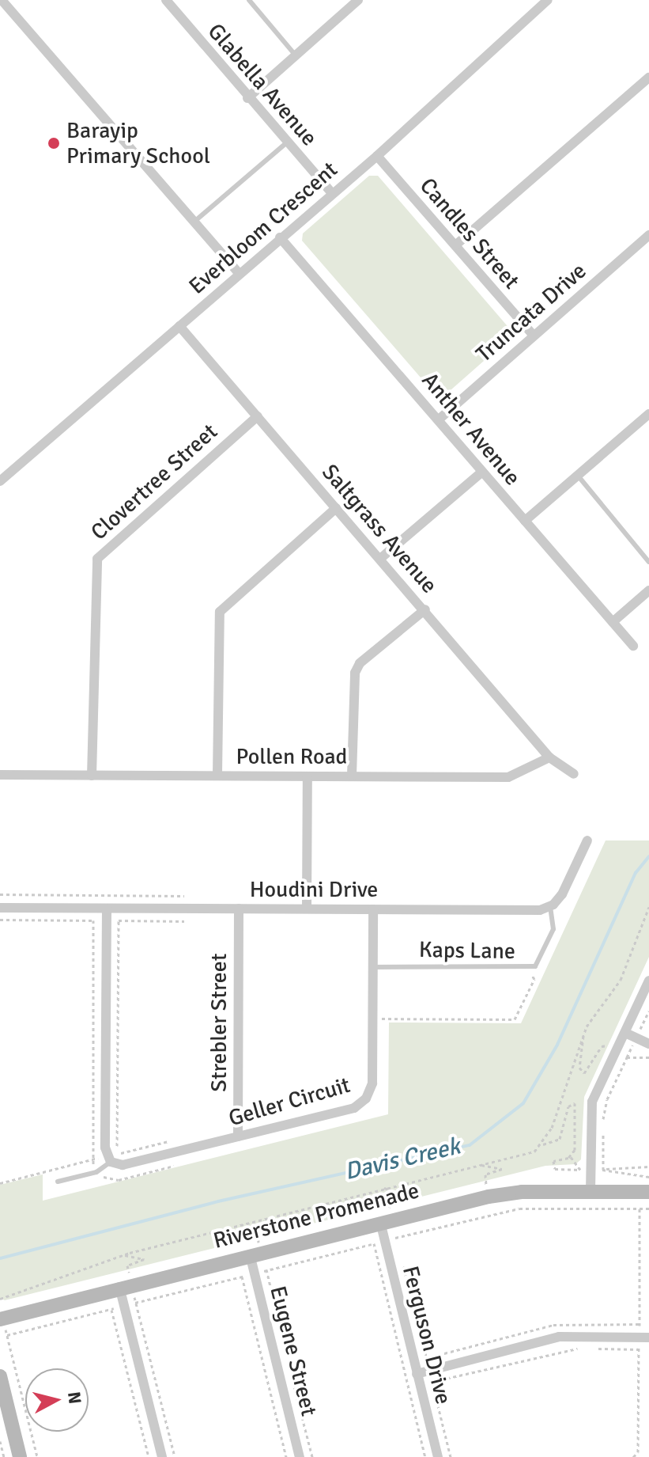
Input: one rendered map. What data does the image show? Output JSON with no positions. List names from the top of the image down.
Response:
{
  "streets": {
    "street": [
      "Glabella Avenue",
      "Everbloom Crescent",
      "Candles Street",
      "Truncata Drive",
      "Anther Avenue",
      "Clovertree Street",
      "Saltgrass Avenue",
      "Pollen Road",
      "Houdini Drive",
      "Strebler Street",
      "Geller Circuit",
      "Riverstone Promenade",
      "Ferguson Drive",
      "Eugene Street"
    ],
    "lane": ["Kaps Lane"]
  },
  "crossings": [
    ["Glabella Avenue", "Everbloom Crescent"],
    ["Everbloom Crescent", "Candles Street"],
    ["Everbloom Crescent", "Anther Avenue"],
    ["Everbloom Crescent", "Saltgrass Avenue"],
    ["Candles Street", "Truncata Drive"],
    ["Truncata Drive", "Anther Avenue"],
    ["Clovertree Street", "Saltgrass Avenue"],
    ["Clovertree Street", "Pollen Road"],
    ["Saltgrass Avenue", "Pollen Road"],
    ["Houdini Drive", "Kaps Lane"],
    ["Houdini Drive", "Strebler Street"],
    ["Houdini Drive", "Geller Circuit"],
    ["Kaps Lane", "Geller Circuit"],
    ["Strebler Street", "Geller Circuit"],
    ["Riverstone Promenade", "Ferguson Drive"],
    ["Riverstone Promenade", "Eugene Street"]
  ],
  "water": ["Davis Creek"],
  "places": ["Barayip Primary School"],
  "north": "right"
}
